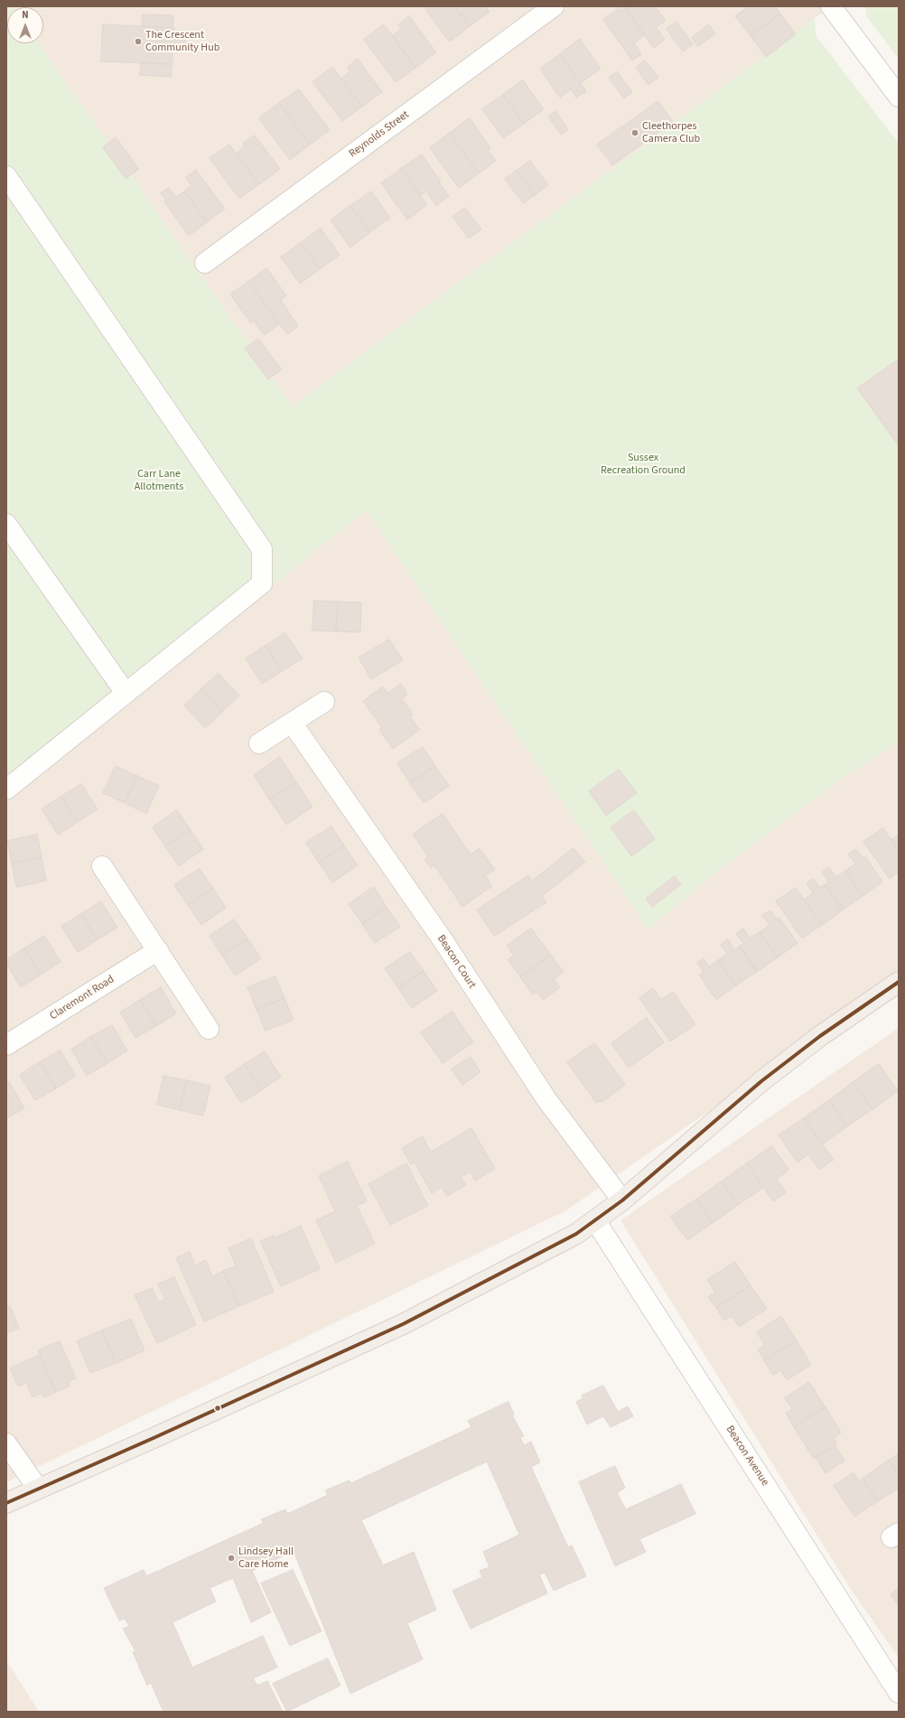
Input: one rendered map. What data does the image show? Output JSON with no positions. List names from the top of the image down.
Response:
{
  "streets": {
    "street": [
      "Reynolds Street",
      "Beacon Court",
      "Claremont Road",
      "Beacon Avenue"
    ]
  },
  "parks": ["Sussex Recreation Ground", "Carr Lane Allotments"],
  "places": ["The Crescent Community Hub", "Cleethorpes Camera Club", "Lindsey Hall Care Home"],
  "north": "top"
}
